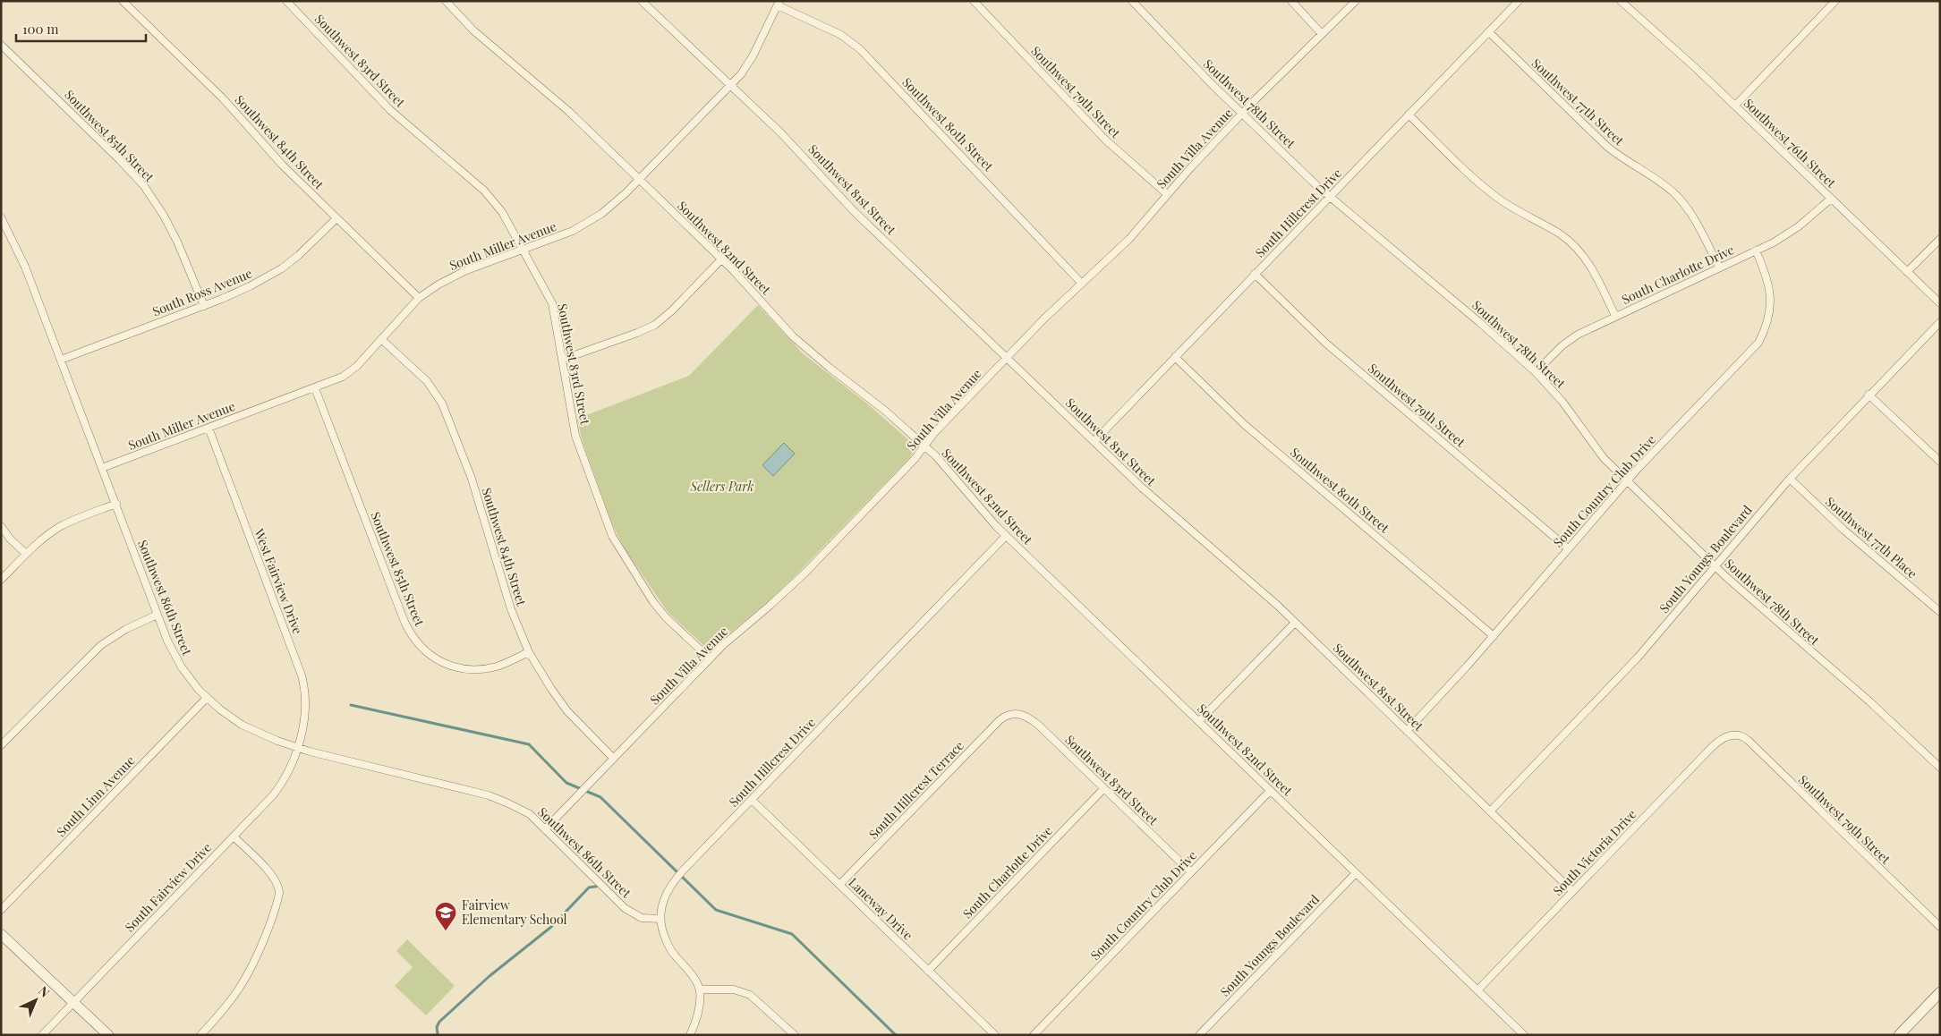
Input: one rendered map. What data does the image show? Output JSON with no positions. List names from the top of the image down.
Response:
{
  "streets": {
    "street": [
      "Southwest 83rd Street",
      "Southwest 79th Street",
      "Southwest 77th Street",
      "Southwest 78th Street",
      "Southwest 80th Street",
      "Southwest 85th Street",
      "Southwest 84th Street",
      "Southwest 76th Street",
      "South Villa Avenue",
      "Southwest 81st Street",
      "South Hillcrest Drive",
      "South Miller Avenue",
      "Southwest 82nd Street",
      "South Charlotte Drive",
      "South Ross Avenue",
      "South Country Club Drive",
      "Southwest 77th Place",
      "South Youngs Boulevard",
      "West Fairview Drive",
      "Southwest 86th Street",
      "South Hillcrest Terrace",
      "South Linn Avenue",
      "South Victoria Drive",
      "South Fairview Drive",
      "Laneway Drive"
    ]
  },
  "crossings": [
    ["Southwest 83rd Street", "South Villa Avenue"],
    ["Southwest 83rd Street", "South Miller Avenue"],
    ["Southwest 83rd Street", "South Charlotte Drive"],
    ["Southwest 83rd Street", "South Country Club Drive"],
    ["Southwest 83rd Street", "South Hillcrest Terrace"],
    ["Southwest 79th Street", "South Villa Avenue"],
    ["Southwest 79th Street", "South Hillcrest Drive"],
    ["Southwest 79th Street", "South Country Club Drive"],
    ["Southwest 79th Street", "South Victoria Drive"],
    ["Southwest 77th Street", "South Hillcrest Drive"],
    ["Southwest 77th Street", "South Charlotte Drive"],
    ["Southwest 78th Street", "South Villa Avenue"],
    ["Southwest 78th Street", "South Hillcrest Drive"],
    ["Southwest 78th Street", "South Charlotte Drive"],
    ["Southwest 78th Street", "South Country Club Drive"],
    ["Southwest 78th Street", "South Youngs Boulevard"],
    ["Southwest 80th Street", "South Villa Avenue"],
    ["Southwest 80th Street", "South Hillcrest Drive"],
    ["Southwest 80th Street", "South Miller Avenue"],
    ["Southwest 80th Street", "South Country Club Drive"],
    ["Southwest 85th Street", "Southwest 84th Street"],
    ["Southwest 85th Street", "South Miller Avenue"],
    ["Southwest 85th Street", "South Ross Avenue"],
    ["Southwest 84th Street", "South Villa Avenue"],
    ["Southwest 84th Street", "South Miller Avenue"],
    ["Southwest 84th Street", "South Ross Avenue"],
    ["Southwest 76th Street", "South Charlotte Drive"],
    ["South Villa Avenue", "Southwest 81st Street"],
    ["South Villa Avenue", "Southwest 82nd Street"],
    ["South Villa Avenue", "Southwest 86th Street"],
    ["Southwest 81st Street", "South Hillcrest Drive"],
    ["Southwest 81st Street", "South Miller Avenue"],
    ["Southwest 81st Street", "South Country Club Drive"],
    ["Southwest 81st Street", "South Youngs Boulevard"],
    ["Southwest 81st Street", "South Victoria Drive"],
    ["South Hillcrest Drive", "Southwest 82nd Street"],
    ["South Hillcrest Drive", "Southwest 86th Street"],
    ["South Hillcrest Drive", "Laneway Drive"],
    ["South Miller Avenue", "Southwest 82nd Street"],
    ["South Miller Avenue", "West Fairview Drive"],
    ["South Miller Avenue", "Southwest 86th Street"],
    ["Southwest 82nd Street", "South Country Club Drive"],
    ["Southwest 82nd Street", "South Youngs Boulevard"],
    ["Southwest 82nd Street", "South Victoria Drive"],
    ["South Charlotte Drive", "South Country Club Drive"],
    ["South Charlotte Drive", "Laneway Drive"],
    ["South Ross Avenue", "Southwest 86th Street"],
    ["Southwest 77th Place", "South Youngs Boulevard"],
    ["West Fairview Drive", "Southwest 86th Street"],
    ["West Fairview Drive", "South Fairview Drive"],
    ["Southwest 86th Street", "South Linn Avenue"],
    ["Southwest 86th Street", "South Fairview Drive"],
    ["South Hillcrest Terrace", "Laneway Drive"]
  ],
  "parks": ["Sellers Park"],
  "places": {
    "school or university": ["Fairview Elementary School"]
  },
  "scale_bar": "100 m",
  "north": "top right"
}
